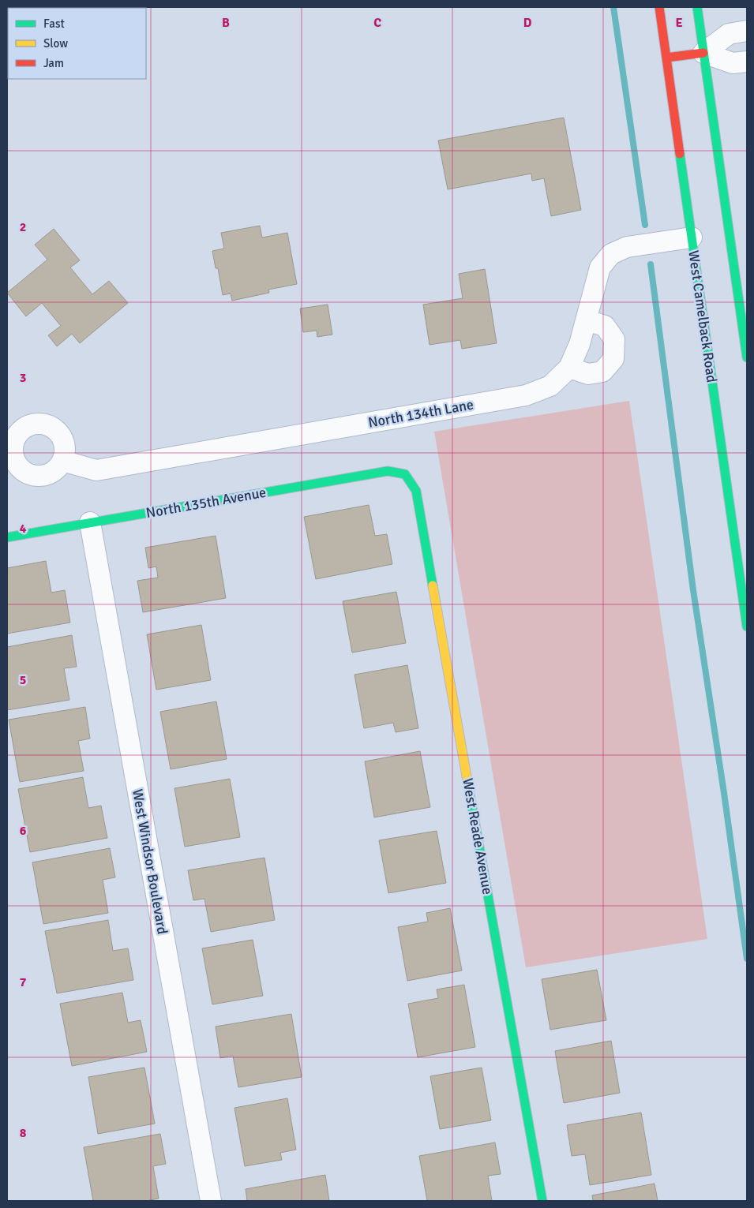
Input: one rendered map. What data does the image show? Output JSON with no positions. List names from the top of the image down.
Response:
{
  "streets": {
    "street": [
      "West Camelback Road",
      "North 134th Lane",
      "North 135th Avenue",
      "West Reade Avenue",
      "West Windsor Boulevard"
    ]
  },
  "crossings": [
    ["West Camelback Road", "North 134th Lane"],
    ["North 135th Avenue", "West Reade Avenue"],
    ["North 135th Avenue", "West Windsor Boulevard"]
  ],
  "legend": ["Fast", "Slow", "Jam"],
  "grid": {
    "columns": [
      "B",
      "C",
      "D",
      "E"
    ],
    "rows": [
      "2",
      "3",
      "4",
      "5",
      "6",
      "7",
      "8"
    ]
  }
}
